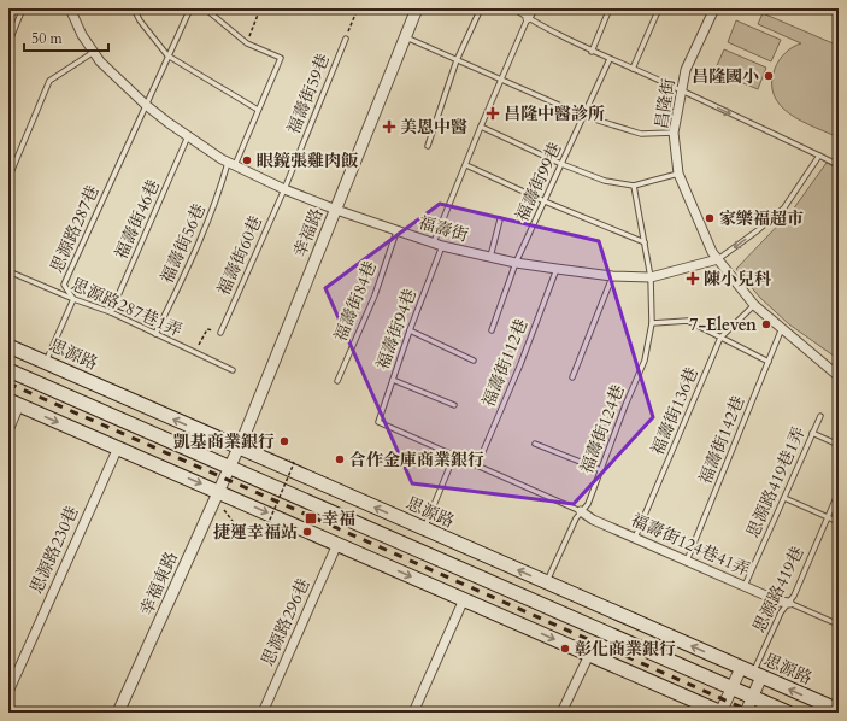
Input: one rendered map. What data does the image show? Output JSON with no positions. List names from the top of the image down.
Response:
{
  "streets": {
    "main road": ["思源路"],
    "street": [
      "昌隆街",
      "福壽街",
      "幸福路",
      "福壽街124巷41弄",
      "思源路230巷",
      "幸福東路",
      "思源路296巷"
    ],
    "lane": [
      "福壽街59巷",
      "福壽街99巷",
      "福壽街46巷",
      "思源路287巷",
      "福壽街56巷",
      "福壽街60巷",
      "福壽街84巷",
      "思源路287巷1弄",
      "福壽街94巷",
      "福壽街112巷",
      "福壽街136巷",
      "福壽街124巷",
      "福壽街142巷",
      "思源路419巷1弄",
      "思源路419巷"
    ]
  },
  "crossings": [
    ["福壽街59巷", "福壽街"],
    ["福壽街59巷", "福壽街60巷"],
    ["昌隆街", "福壽街"],
    ["福壽街99巷", "福壽街"],
    ["福壽街46巷", "福壽街"],
    ["福壽街46巷", "思源路287巷1弄"],
    ["思源路287巷", "福壽街"],
    ["思源路287巷", "思源路287巷1弄"],
    ["思源路287巷", "思源路"],
    ["福壽街", "幸福路"],
    ["福壽街", "福壽街56巷"],
    ["福壽街", "福壽街60巷"],
    ["福壽街", "福壽街84巷"],
    ["福壽街", "福壽街94巷"],
    ["福壽街", "福壽街112巷"],
    ["福壽街", "福壽街124巷"],
    ["幸福路", "思源路"],
    ["幸福路", "幸福東路"],
    ["福壽街56巷", "思源路287巷1弄"],
    ["思源路", "福壽街124巷"],
    ["思源路", "思源路419巷"],
    ["福壽街136巷", "福壽街124巷41弄"],
    ["福壽街124巷", "福壽街124巷41弄"],
    ["福壽街142巷", "福壽街124巷41弄"],
    ["思源路419巷1弄", "福壽街124巷41弄"],
    ["福壽街124巷41弄", "思源路419巷"]
  ],
  "places": {
    "other": [
      "昌隆國小",
      "眼鏡張雞肉飯",
      "家樂福超市",
      "7-Eleven",
      "凱基商業銀行",
      "合作金庫商業銀行",
      "捷運幸福站",
      "彰化商業銀行"
    ],
    "health": ["昌隆中醫診所", "美恩中醫", "陳小兒科"],
    "transit": ["幸福"]
  },
  "scale_bar": "50 m"
}
